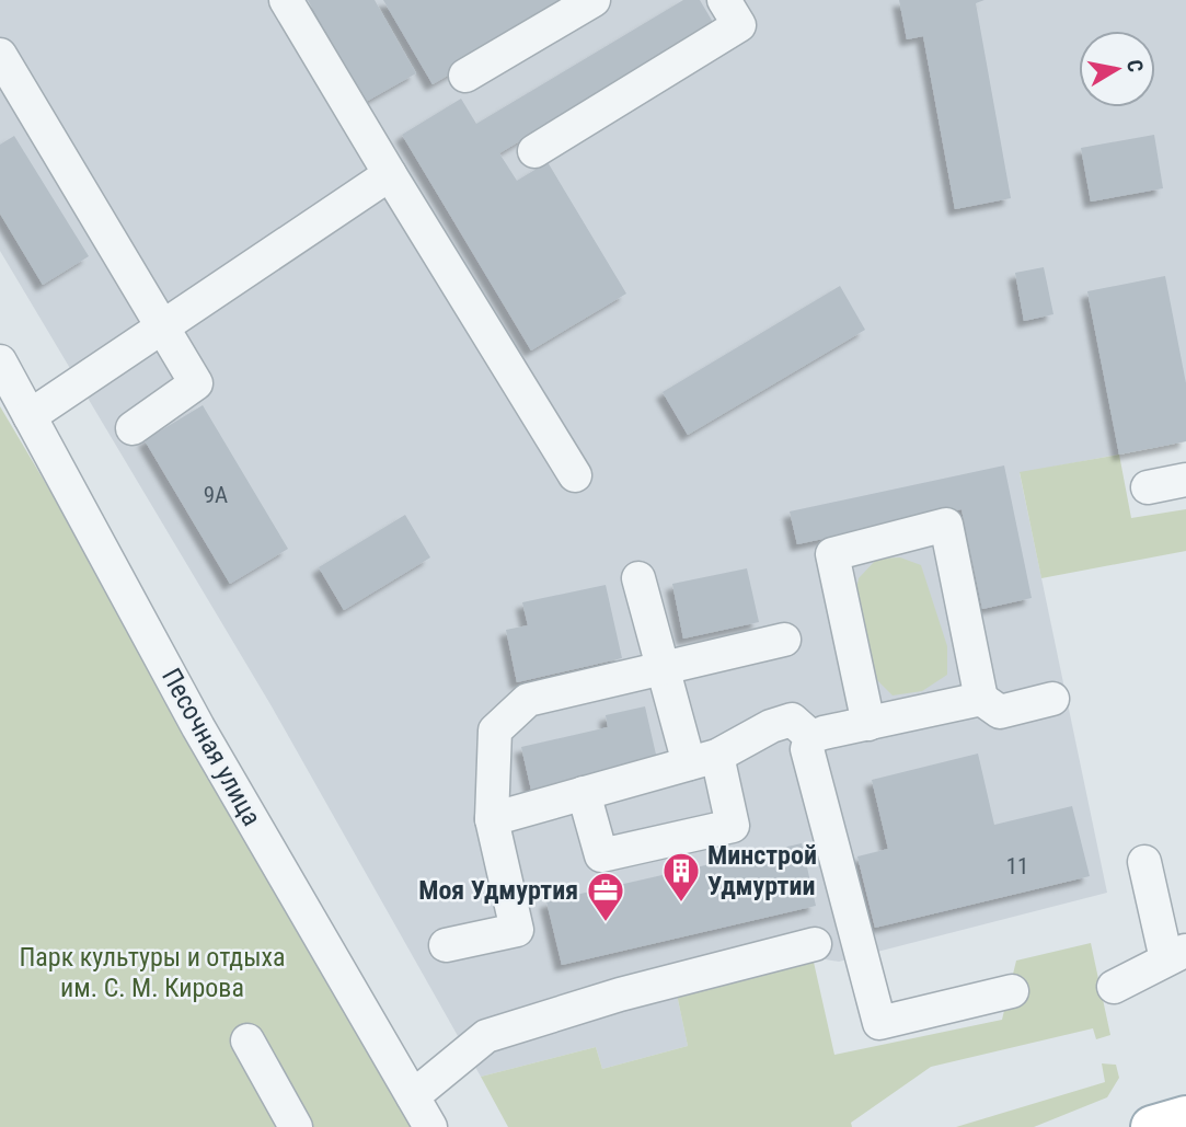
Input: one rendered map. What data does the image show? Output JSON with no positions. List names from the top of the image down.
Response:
{
  "streets": {
    "street": ["Песочная улица"]
  },
  "parks": ["Парк культуры и отдыха им. С. М. Кирова"],
  "places": {
    "building": ["Минстрой Удмуртии"],
    "office": ["Моя Удмуртия"]
  },
  "house_numbers": ["9А", "11"],
  "north": "right"
}
